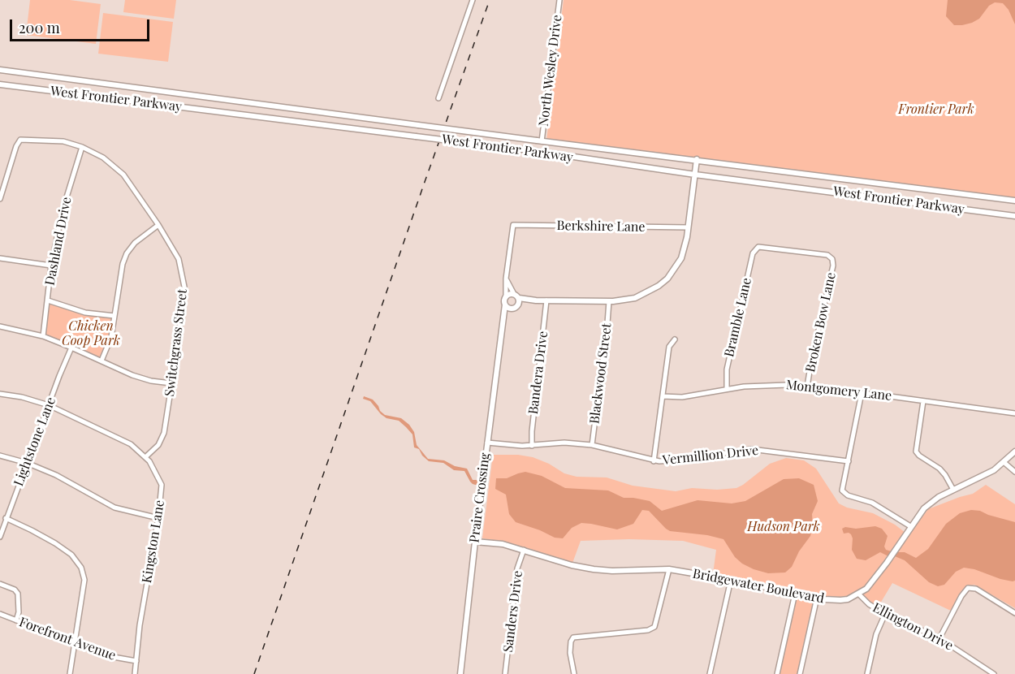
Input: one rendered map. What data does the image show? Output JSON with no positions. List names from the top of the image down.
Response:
{
  "streets": {
    "street": [
      "North Wesley Drive",
      "West Frontier Parkway",
      "Berkshire Lane",
      "Dashland Drive",
      "Bramble Lane",
      "Broken Bow Lane",
      "Switchgrass Street",
      "Bandera Drive",
      "Blackwood Street",
      "Montgomery Lane",
      "Lightstone Lane",
      "Vermillion Drive",
      "Praire Crossing",
      "Kingston Lane",
      "Bridgewater Boulevard",
      "Sanders Drive",
      "Ellington Drive",
      "Forefront Avenue"
    ]
  },
  "crossings": [
    ["North Wesley Drive", "West Frontier Parkway"],
    ["Dashland Drive", "Switchgrass Street"],
    ["Bramble Lane", "Broken Bow Lane"],
    ["Bramble Lane", "Montgomery Lane"],
    ["Broken Bow Lane", "Montgomery Lane"],
    ["Switchgrass Street", "Kingston Lane"],
    ["Bandera Drive", "Vermillion Drive"],
    ["Blackwood Street", "Vermillion Drive"],
    ["Lightstone Lane", "Kingston Lane"],
    ["Vermillion Drive", "Praire Crossing"],
    ["Praire Crossing", "Bridgewater Boulevard"],
    ["Kingston Lane", "Forefront Avenue"],
    ["Bridgewater Boulevard", "Sanders Drive"],
    ["Bridgewater Boulevard", "Ellington Drive"]
  ],
  "parks": ["Frontier Park", "Chicken Coop Park", "Hudson Park"],
  "scale_bar": "200 m"
}
